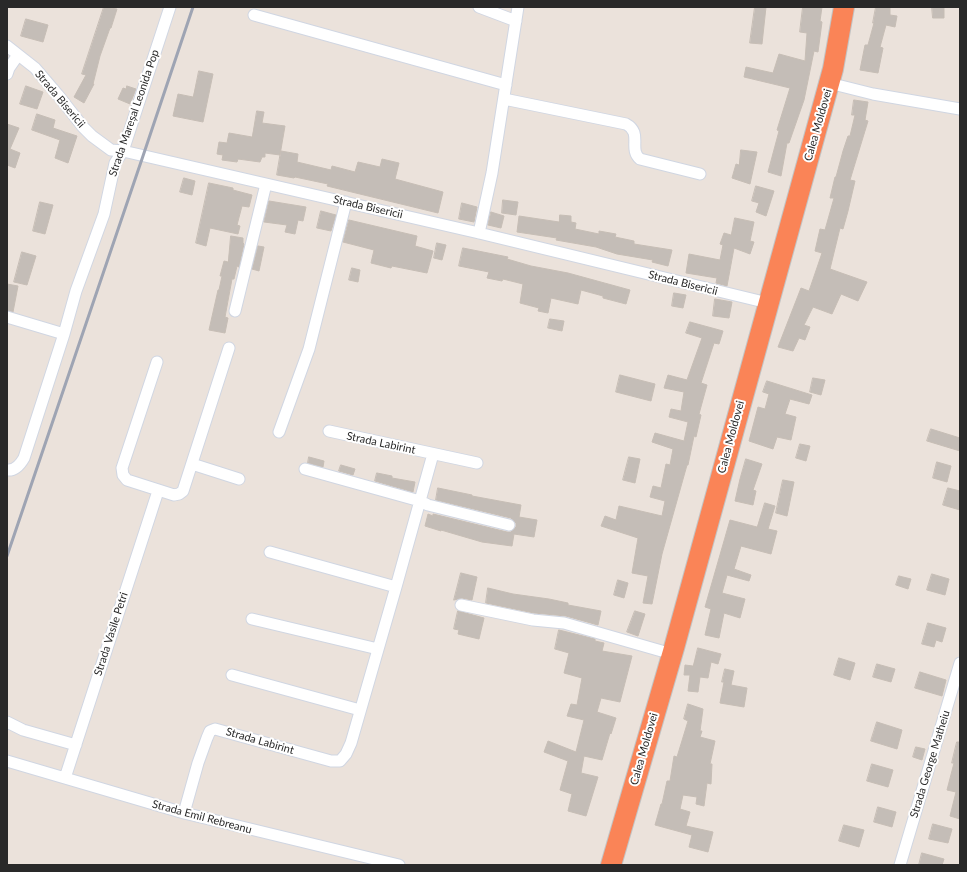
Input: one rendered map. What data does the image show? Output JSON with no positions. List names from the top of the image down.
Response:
{
  "streets": {
    "highway": ["Calea Moldovei"],
    "street": [
      "Strada Bisericii",
      "Strada Mareșal Leonida Pop",
      "Strada Labirint",
      "Strada Vasile Petri",
      "Strada George Matheiu",
      "Strada Emil Rebreanu"
    ]
  },
  "crossings": [
    ["Strada Bisericii", "Strada Mareșal Leonida Pop"],
    ["Strada Bisericii", "Calea Moldovei"],
    ["Strada Labirint", "Strada Emil Rebreanu"],
    ["Strada Vasile Petri", "Strada Emil Rebreanu"]
  ]
}
